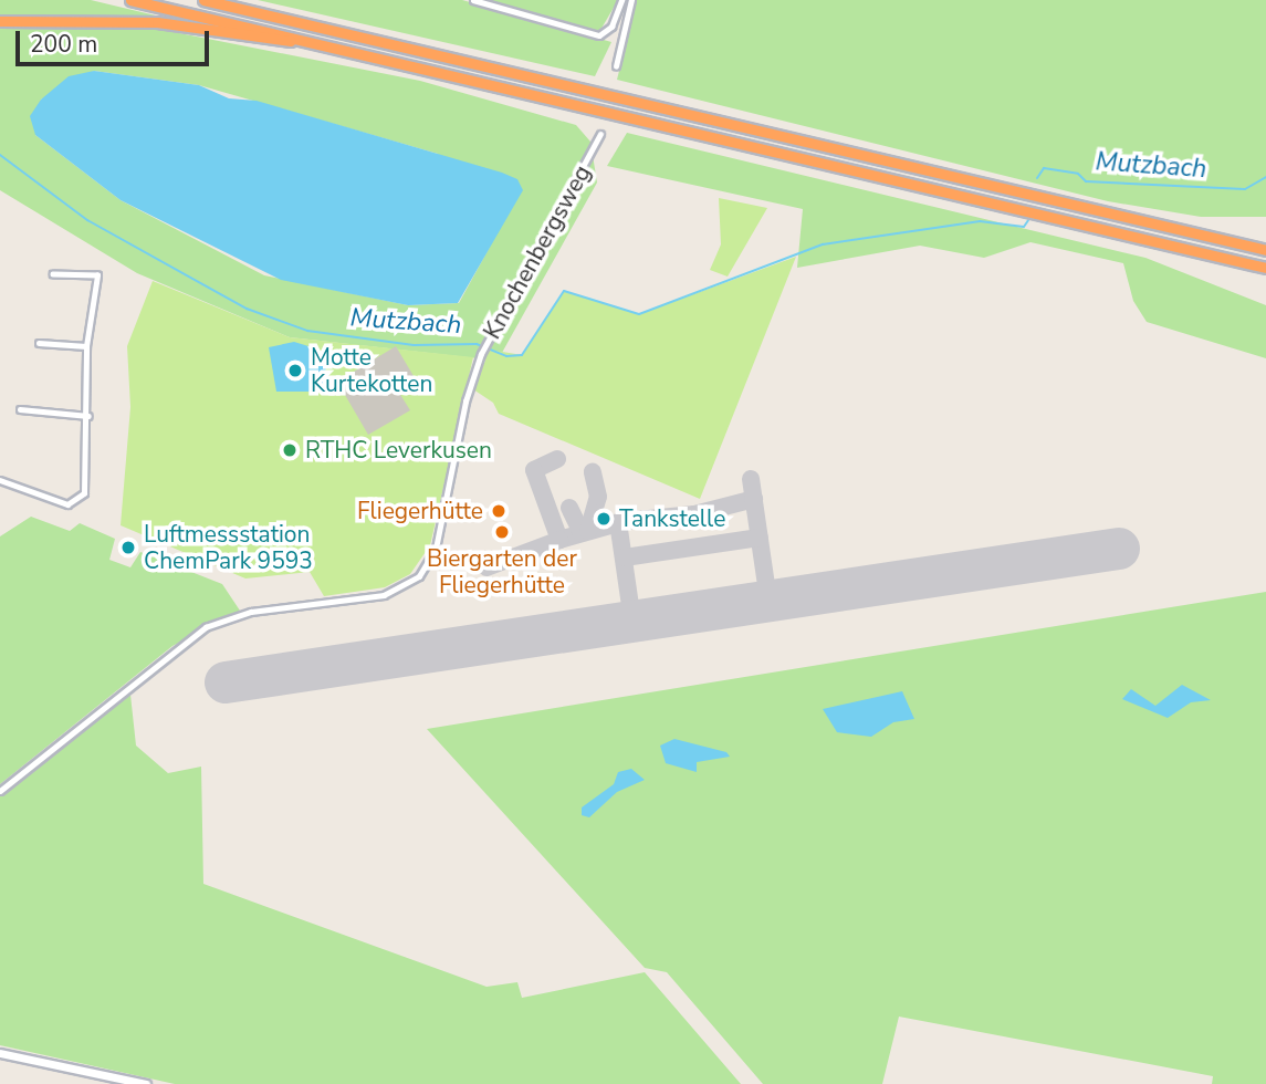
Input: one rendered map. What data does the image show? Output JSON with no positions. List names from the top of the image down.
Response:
{
  "streets": {
    "street": ["Knochenbergsweg"]
  },
  "water": ["Mutzbach"],
  "places": [
    "Motte Kurtekotten",
    "RTHC Leverkusen",
    "Fliegerhütte",
    "Tankstelle",
    "Biergarten der Fliegerhütte",
    "Luftmessstation ChemPark 9593"
  ],
  "scale_bar": "200 m"
}
